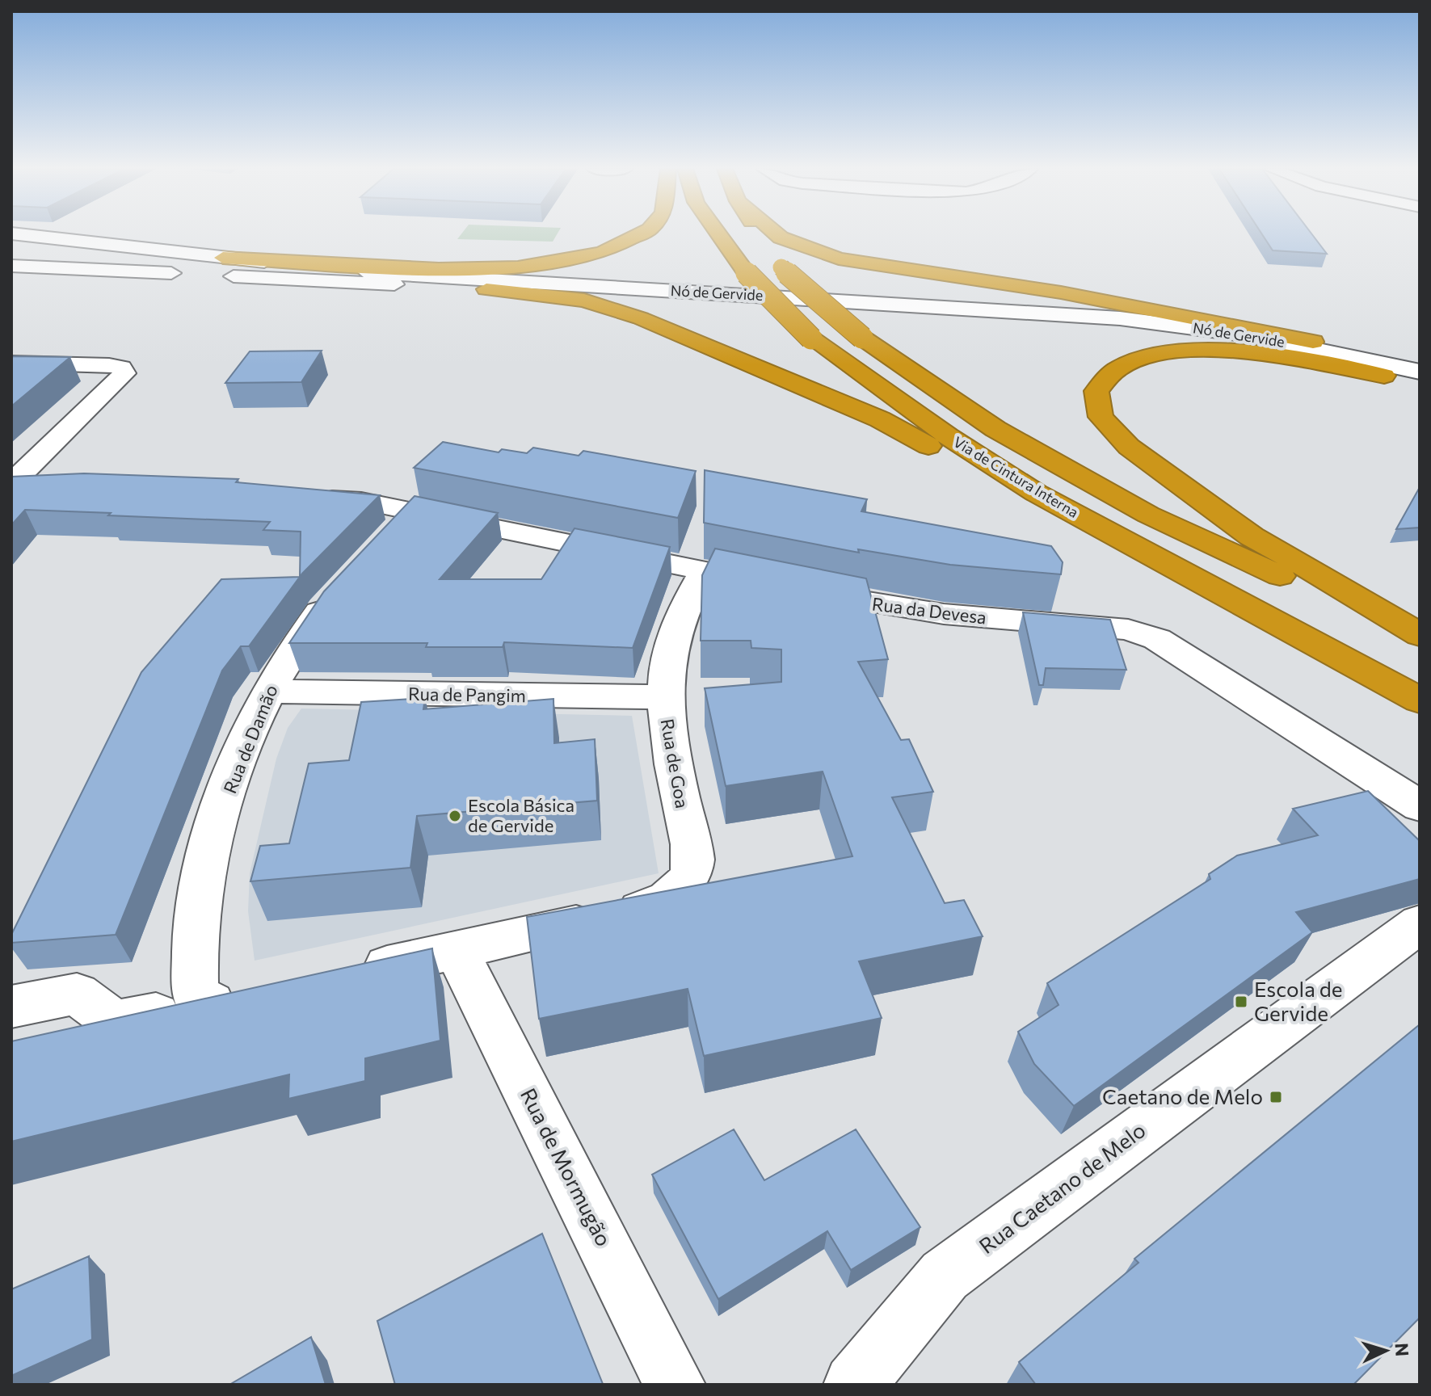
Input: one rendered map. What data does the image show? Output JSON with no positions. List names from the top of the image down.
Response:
{
  "streets": {
    "highway": ["Via de Cintura Interna"],
    "street": [
      "Nó de Gervide",
      "Rua da Devesa",
      "Rua de Pangim",
      "Rua de Damão",
      "Rua de Goa",
      "Rua de Mormugão",
      "Rua Caetano de Melo"
    ]
  },
  "crossings": [
    ["Rua da Devesa", "Rua de Goa"],
    ["Rua de Pangim", "Rua de Damão"],
    ["Rua de Pangim", "Rua de Goa"],
    ["Rua de Goa", "Rua de Mormugão"]
  ],
  "places": {
    "other": ["Escola Básica de Gervide"],
    "transit": ["Escola de Gervide", "Caetano de Melo"]
  },
  "north": "right"
}
